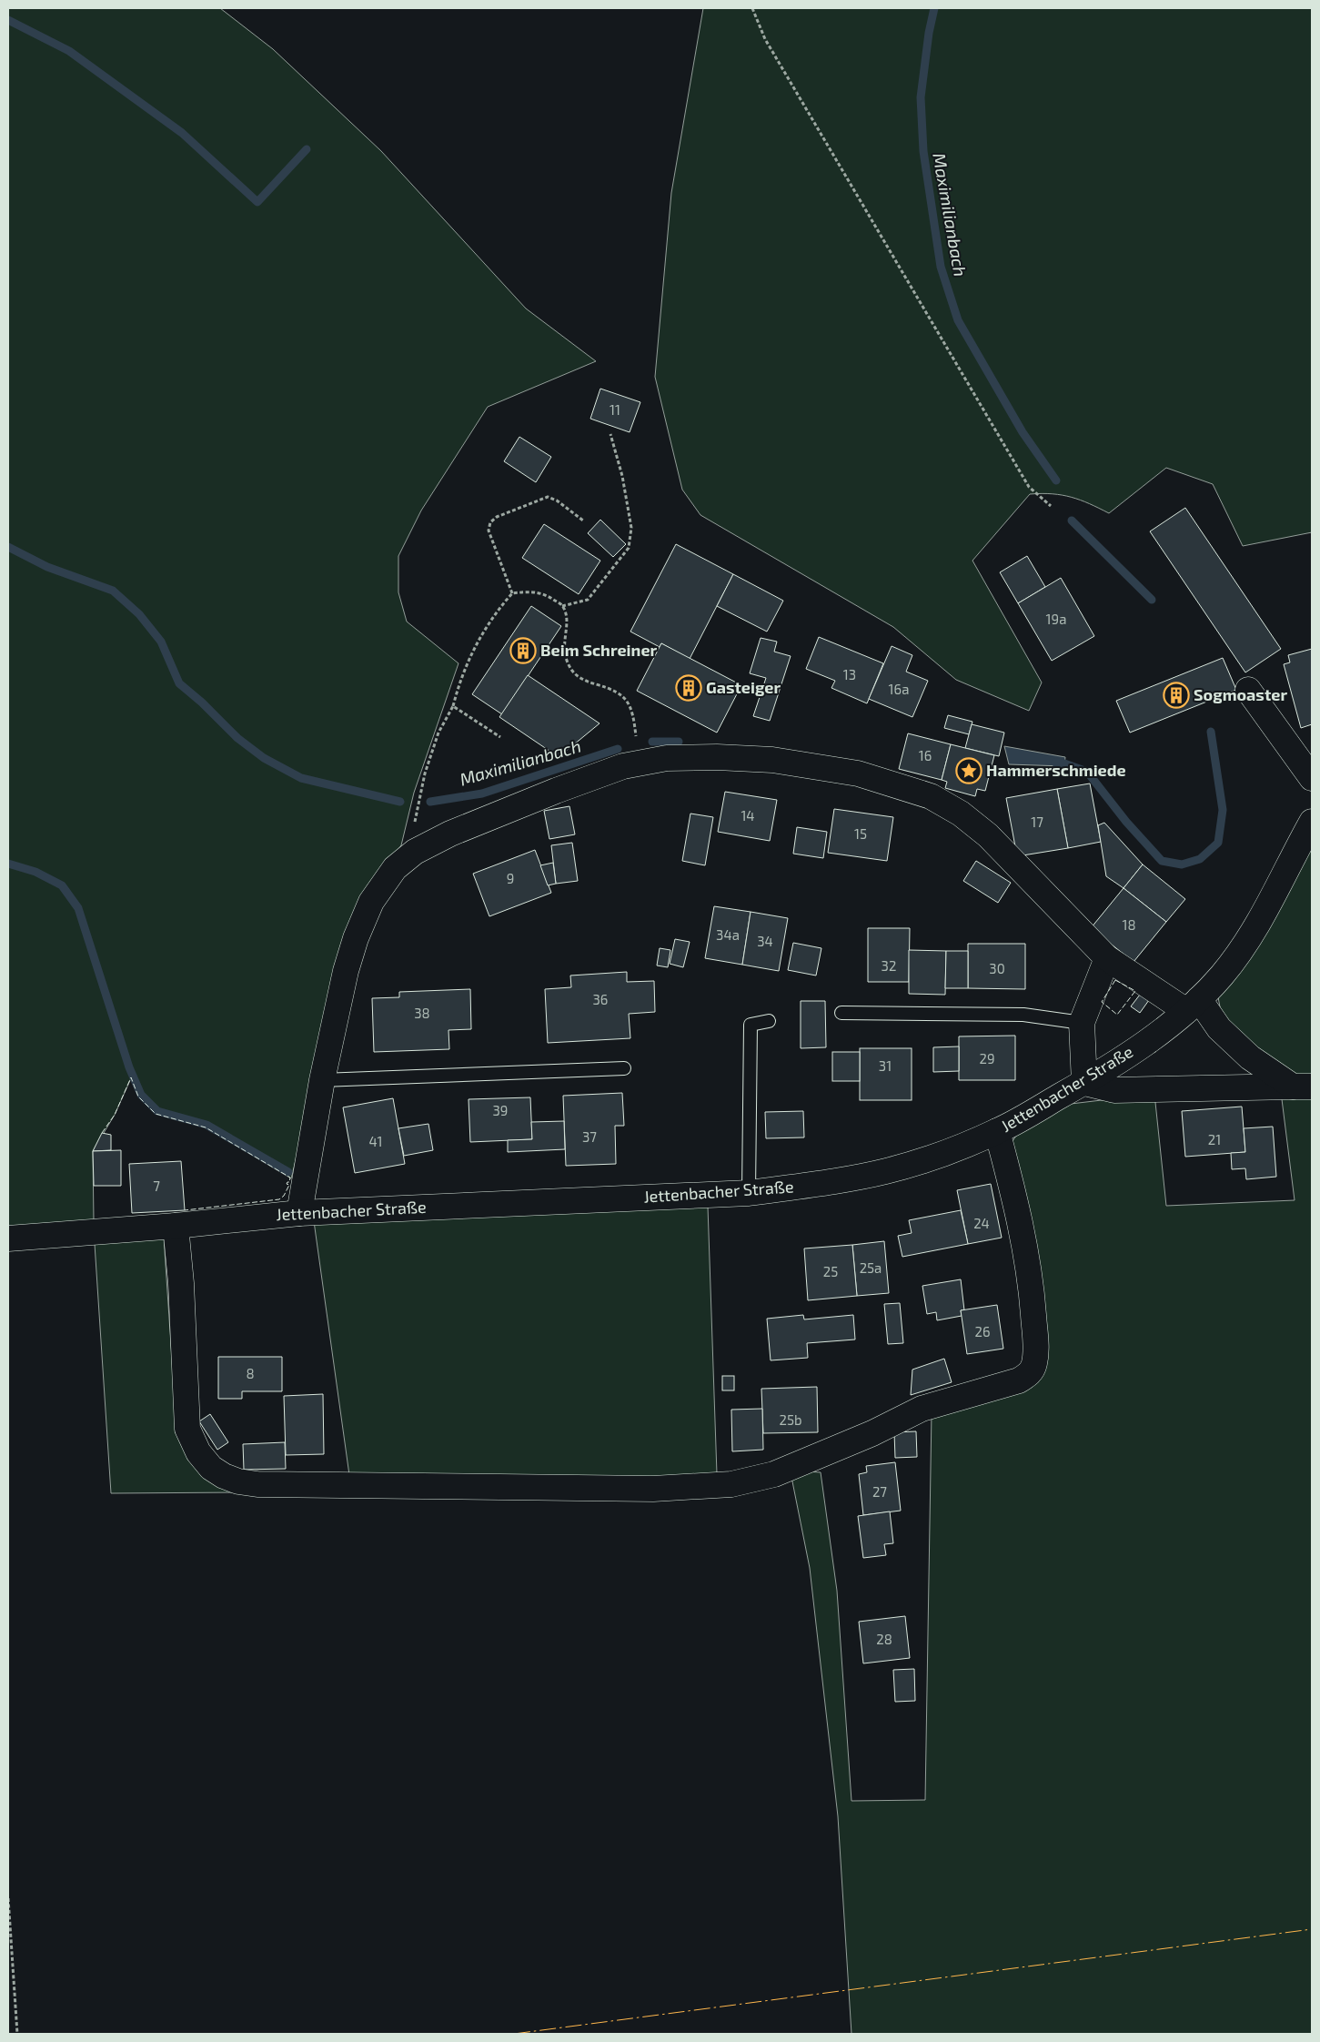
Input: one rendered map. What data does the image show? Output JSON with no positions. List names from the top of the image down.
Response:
{
  "streets": {
    "street": ["Jettenbacher Straße"]
  },
  "water": ["Maximilianbach"],
  "places": {
    "building": ["Beim Schreiner", "Gasteiger", "Sogmoaster"],
    "place": ["Hammerschmiede"]
  },
  "house_numbers": [
    "11",
    "19a",
    "13",
    "16a",
    "16",
    "14",
    "17",
    "15",
    "9",
    "18",
    "34a",
    "34",
    "32",
    "30",
    "36",
    "38",
    "29",
    "31",
    "39",
    "37",
    "21",
    "41",
    "7",
    "24",
    "25a",
    "25",
    "26",
    "8",
    "25b",
    "27",
    "28"
  ]
}
